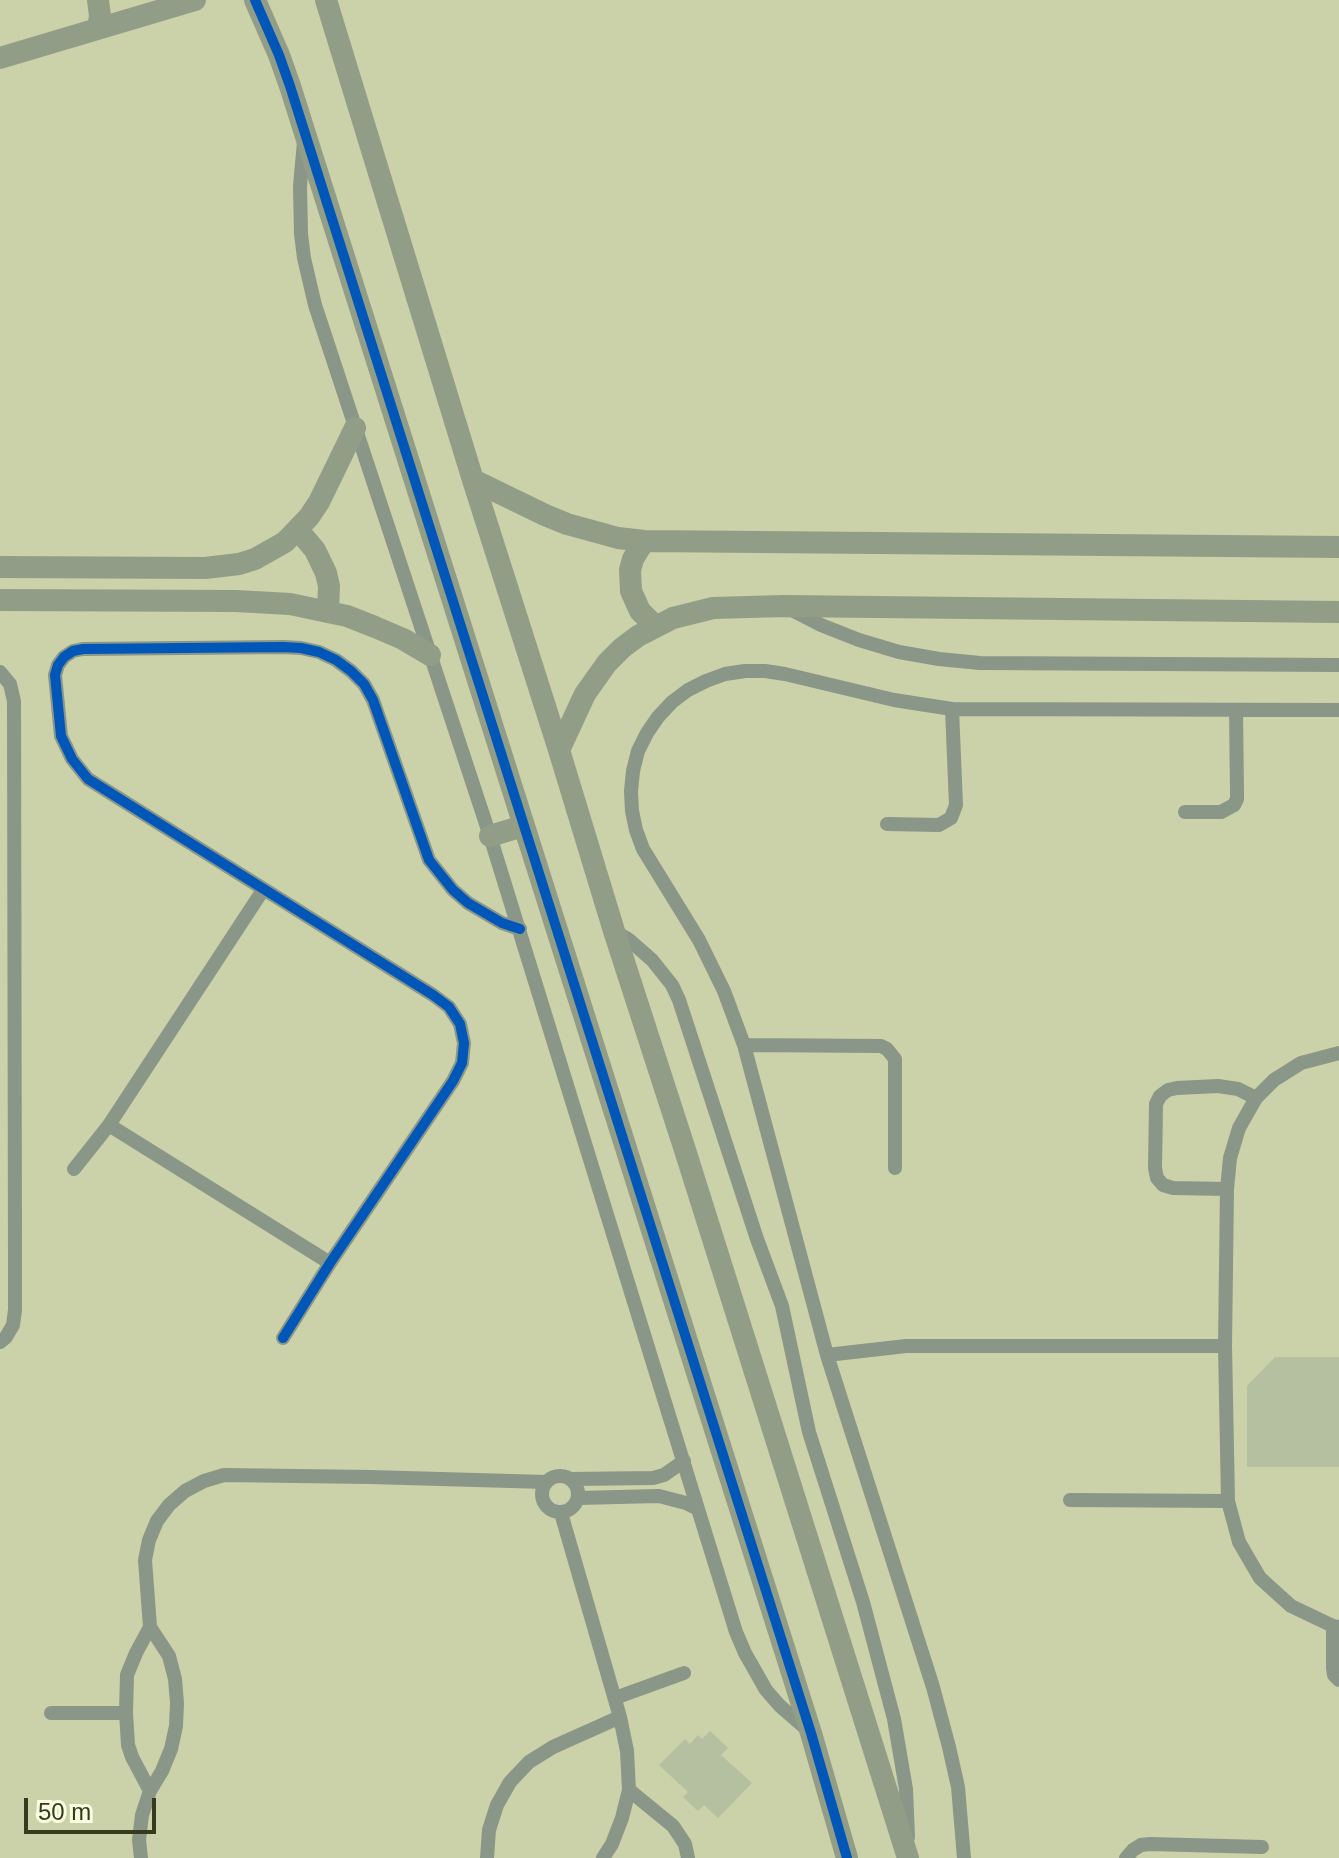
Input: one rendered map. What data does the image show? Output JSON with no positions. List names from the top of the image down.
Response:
{
  "scale_bar": "50 m"
}
